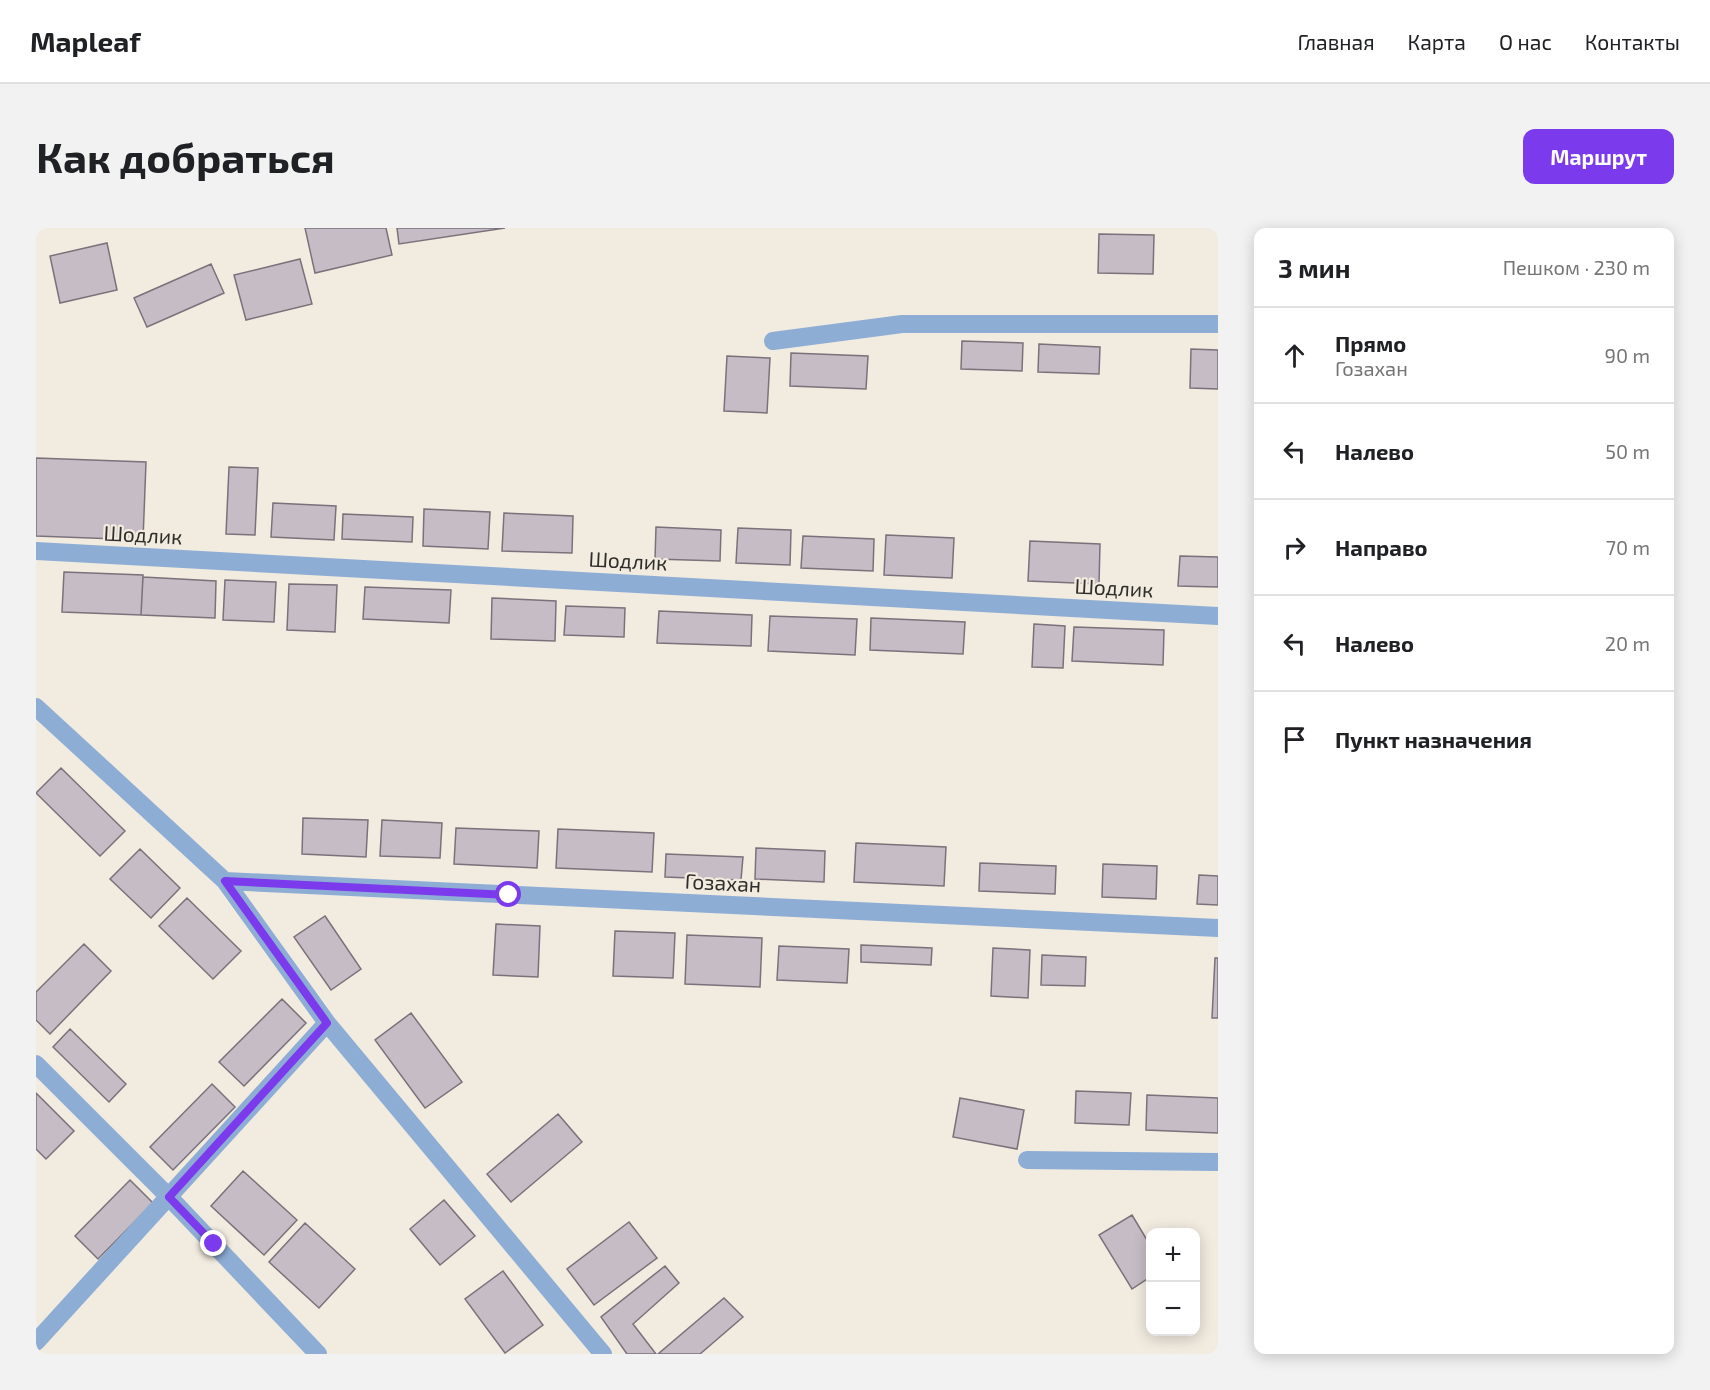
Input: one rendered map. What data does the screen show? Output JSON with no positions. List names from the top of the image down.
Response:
{
  "streets": {
    "street": ["Шодлик", "Гозахан"]
  },
  "page": {
    "header": "Mapleaf",
    "nav": [
      "Главная",
      "Карта",
      "О нас",
      "Контакты"
    ],
    "buttons": "Маршрут",
    "title": "Как добраться",
    "heading": ["3 мин", "Пешком · 230 m"],
    "list": [
      ["Прямо", "Гозахан", "90 m"],
      ["Налево", "50 m"],
      ["Направо", "70 m"],
      ["Налево", "20 m"],
      "Пункт назначения"
    ],
    "map_buttons": ["+", "−"]
  }
}
